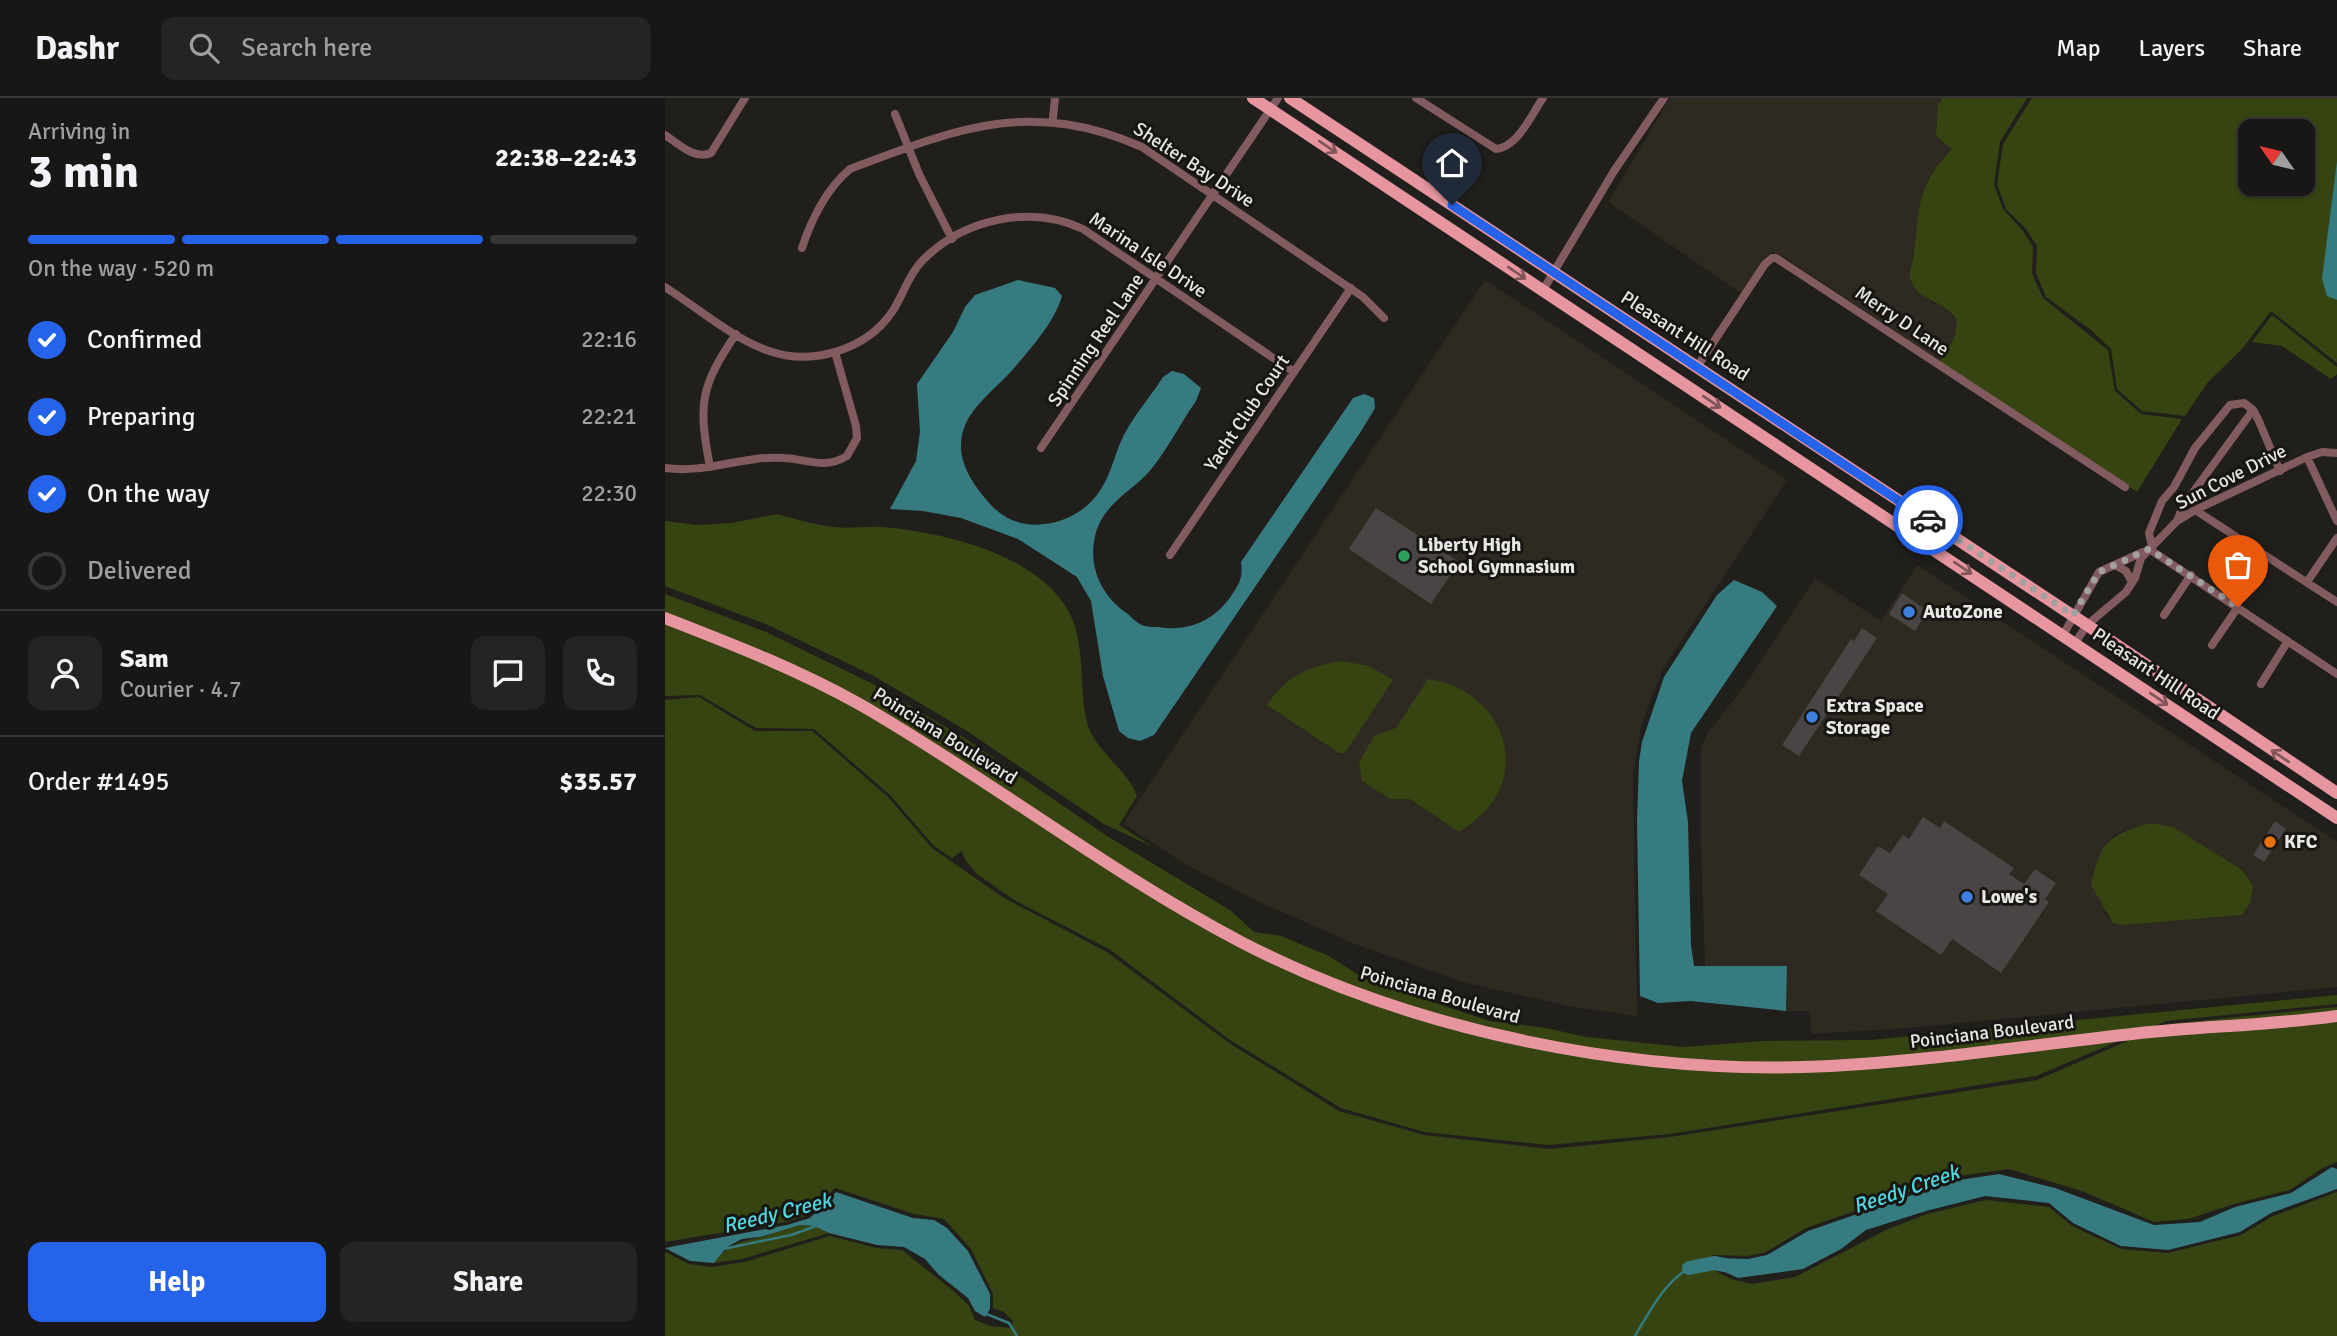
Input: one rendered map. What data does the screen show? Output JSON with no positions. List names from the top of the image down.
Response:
{
  "streets": {
    "main road": ["Pleasant Hill Road", "Poinciana Boulevard"],
    "street": [
      "Shelter Bay Drive",
      "Marina Isle Drive",
      "Merry D Lane",
      "Spinning Reel Lane",
      "Yacht Club Court",
      "Sun Cove Drive"
    ]
  },
  "crossings": [
    ["Shelter Bay Drive", "Spinning Reel Lane"],
    ["Shelter Bay Drive", "Yacht Club Court"],
    ["Marina Isle Drive", "Spinning Reel Lane"],
    ["Marina Isle Drive", "Yacht Club Court"],
    ["Merry D Lane", "Pleasant Hill Road"],
    ["Pleasant Hill Road", "Spinning Reel Lane"],
    ["Pleasant Hill Road", "Sun Cove Drive"]
  ],
  "water": ["Reedy Creek"],
  "places": [
    "Liberty High School Gymnasium",
    "AutoZone",
    "Extra Space Storage",
    "KFC",
    "Lowe's"
  ],
  "north": "top left",
  "page": {
    "header": "Dashr",
    "search": "Search here",
    "nav": ["Map", "Layers", "Share"],
    "heading": ["3 min", "Arriving in", "22:38–22:43"],
    "panel": [
      "Sam",
      "Courier · 4.7",
      "Order #1495",
      "$35.57"
    ],
    "bar": "On the way · 520 m",
    "list": [
      ["Confirmed", "22:16"],
      ["Preparing", "22:21"],
      ["On the way", "22:30"],
      "Delivered"
    ],
    "buttons": ["Help", "Share"]
  }
}
